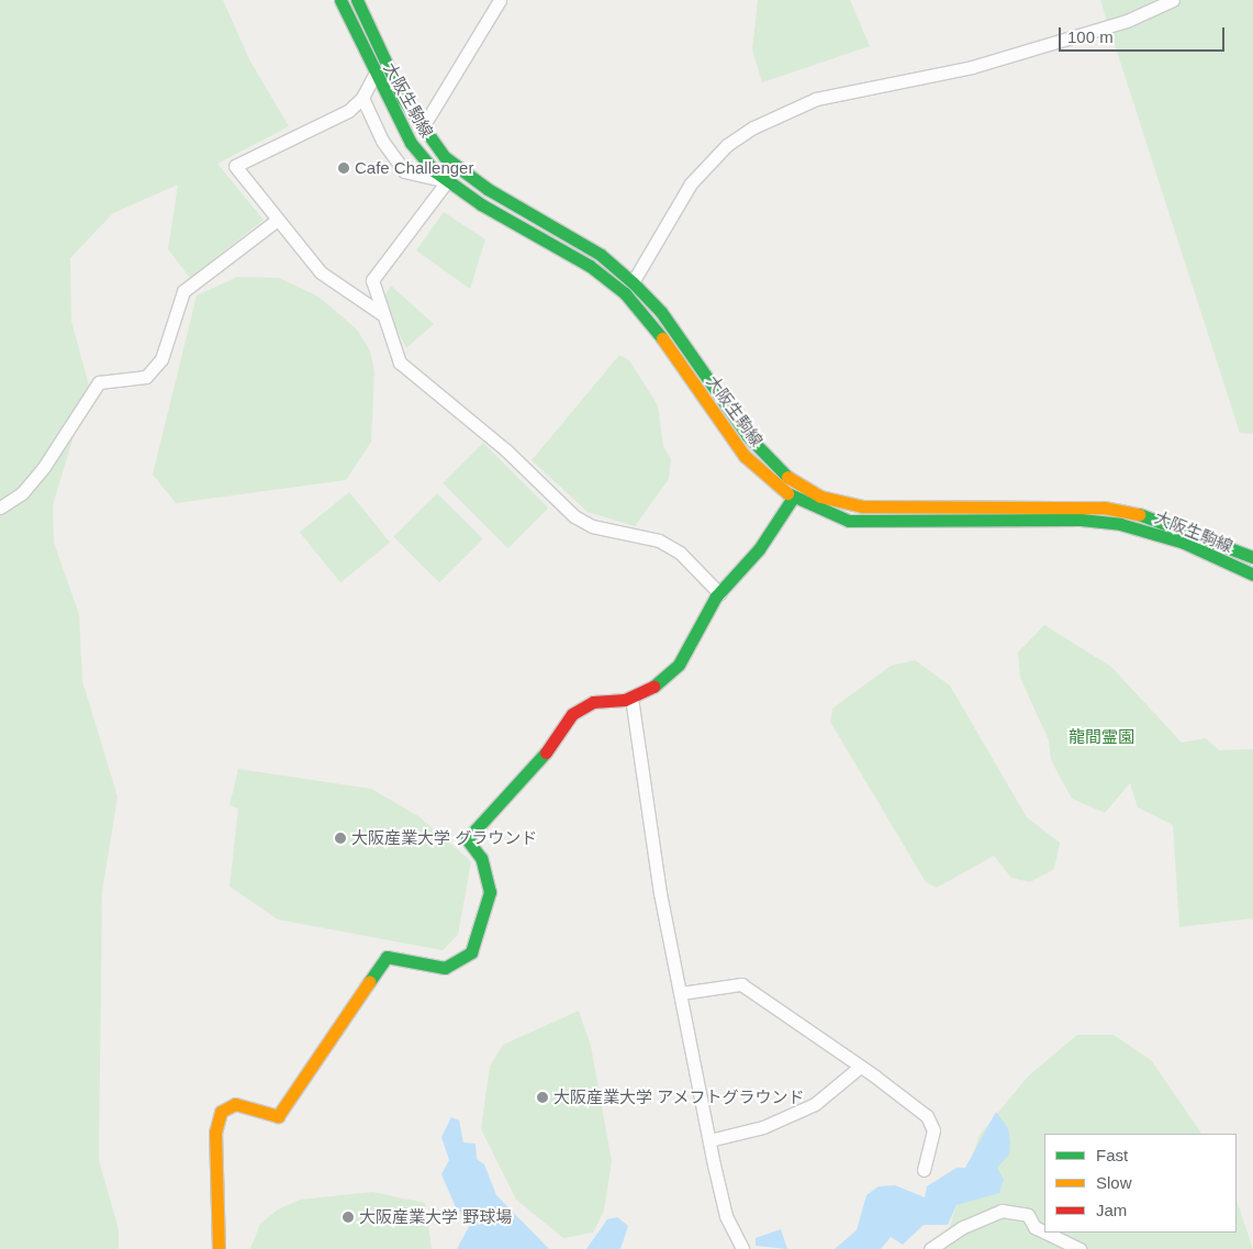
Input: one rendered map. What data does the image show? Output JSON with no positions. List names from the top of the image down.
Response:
{
  "streets": {
    "main road": ["大阪生駒線"]
  },
  "parks": ["龍間霊園"],
  "places": [
    "Cafe Challenger",
    "大阪産業大学 グラウンド",
    "大阪産業大学 アメフトグラウンド",
    "大阪産業大学 野球場"
  ],
  "legend": ["Fast", "Slow", "Jam"],
  "scale_bar": "100 m"
}
